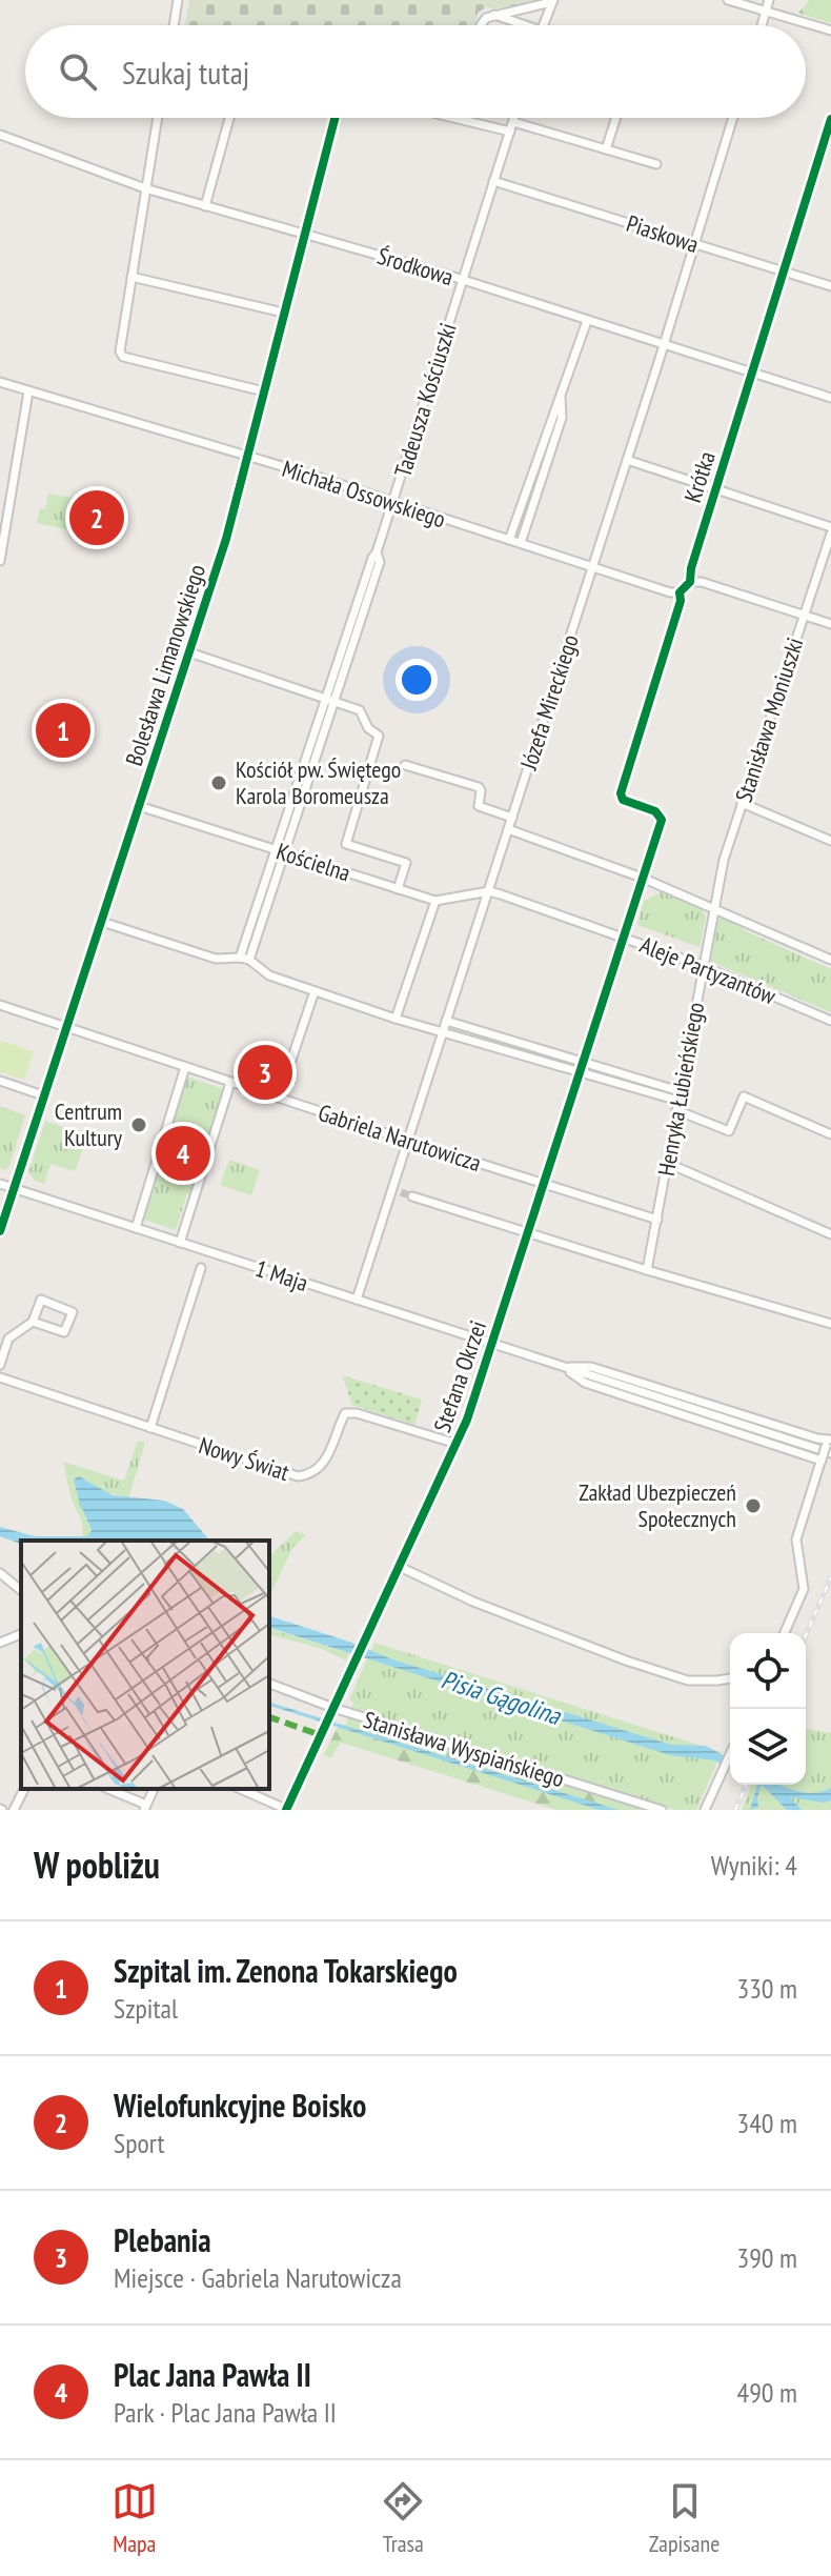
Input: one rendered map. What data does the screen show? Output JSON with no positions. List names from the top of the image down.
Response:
{
  "streets": {
    "street": [
      "Piaskowa",
      "Środkowa",
      "Tadeusza Kościuszki",
      "Krótka",
      "Michała Ossowskiego",
      "Bolesława Limanowskiego",
      "Józefa Mireckiego",
      "Stanisława Moniuszki",
      "Kościelna",
      "Aleje Partyzantów",
      "Henryka Łubieńskiego",
      "Gabriela Narutowicza",
      "1 Maja",
      "Stefana Okrzei",
      "Nowy Świat",
      "Stanisława Wyspiańskiego"
    ]
  },
  "crossings": [
    ["Piaskowa", "Tadeusza Kościuszki"],
    ["Piaskowa", "Krótka"],
    ["Piaskowa", "Józefa Mireckiego"],
    ["Środkowa", "Tadeusza Kościuszki"],
    ["Środkowa", "Krótka"],
    ["Środkowa", "Bolesława Limanowskiego"],
    ["Środkowa", "Józefa Mireckiego"],
    ["Tadeusza Kościuszki", "Michała Ossowskiego"],
    ["Tadeusza Kościuszki", "Kościelna"],
    ["Michała Ossowskiego", "Bolesława Limanowskiego"],
    ["Michała Ossowskiego", "Józefa Mireckiego"],
    ["Bolesława Limanowskiego", "Kościelna"],
    ["Bolesława Limanowskiego", "Gabriela Narutowicza"],
    ["Bolesława Limanowskiego", "1 Maja"],
    ["Józefa Mireckiego", "Kościelna"],
    ["Józefa Mireckiego", "Aleje Partyzantów"],
    ["Józefa Mireckiego", "Gabriela Narutowicza"],
    ["Józefa Mireckiego", "1 Maja"],
    ["Stanisława Moniuszki", "Henryka Łubieńskiego"],
    ["Kościelna", "Aleje Partyzantów"],
    ["Aleje Partyzantów", "Henryka Łubieńskiego"],
    ["Aleje Partyzantów", "Stefana Okrzei"],
    ["Henryka Łubieńskiego", "Gabriela Narutowicza"],
    ["Gabriela Narutowicza", "Stefana Okrzei"],
    ["1 Maja", "Stefana Okrzei"],
    ["Stefana Okrzei", "Nowy Świat"],
    ["Stefana Okrzei", "Stanisława Wyspiańskiego"]
  ],
  "water": ["Pisia Gągolina"],
  "places": ["Kościół pw. Świętego Karola Boromeusza", "Centrum Kultury", "Zakład Ubezpieczeń Społecznych"],
  "page": {
    "search": "Szukaj tutaj",
    "pins": [
      "2",
      "1",
      "3",
      "4"
    ],
    "heading": ["W pobliżu", "Wyniki: 4"],
    "list": [
      {
        "mark": "1",
        "name": "Szpital im. Zenona Tokarskiego",
        "note": "Szpital",
        "value": "330 m"
      },
      {
        "mark": "2",
        "name": "Wielofunkcyjne Boisko",
        "note": "Sport",
        "value": "340 m"
      },
      {
        "mark": "3",
        "name": "Plebania",
        "note": "Miejsce · Gabriela Narutowicza",
        "value": "390 m"
      },
      {
        "mark": "4",
        "name": "Plac Jana Pawła II",
        "note": "Park · Plac Jana Pawła II",
        "value": "490 m"
      }
    ],
    "nav": ["Mapa", "Trasa", "Zapisane"]
  }
}
